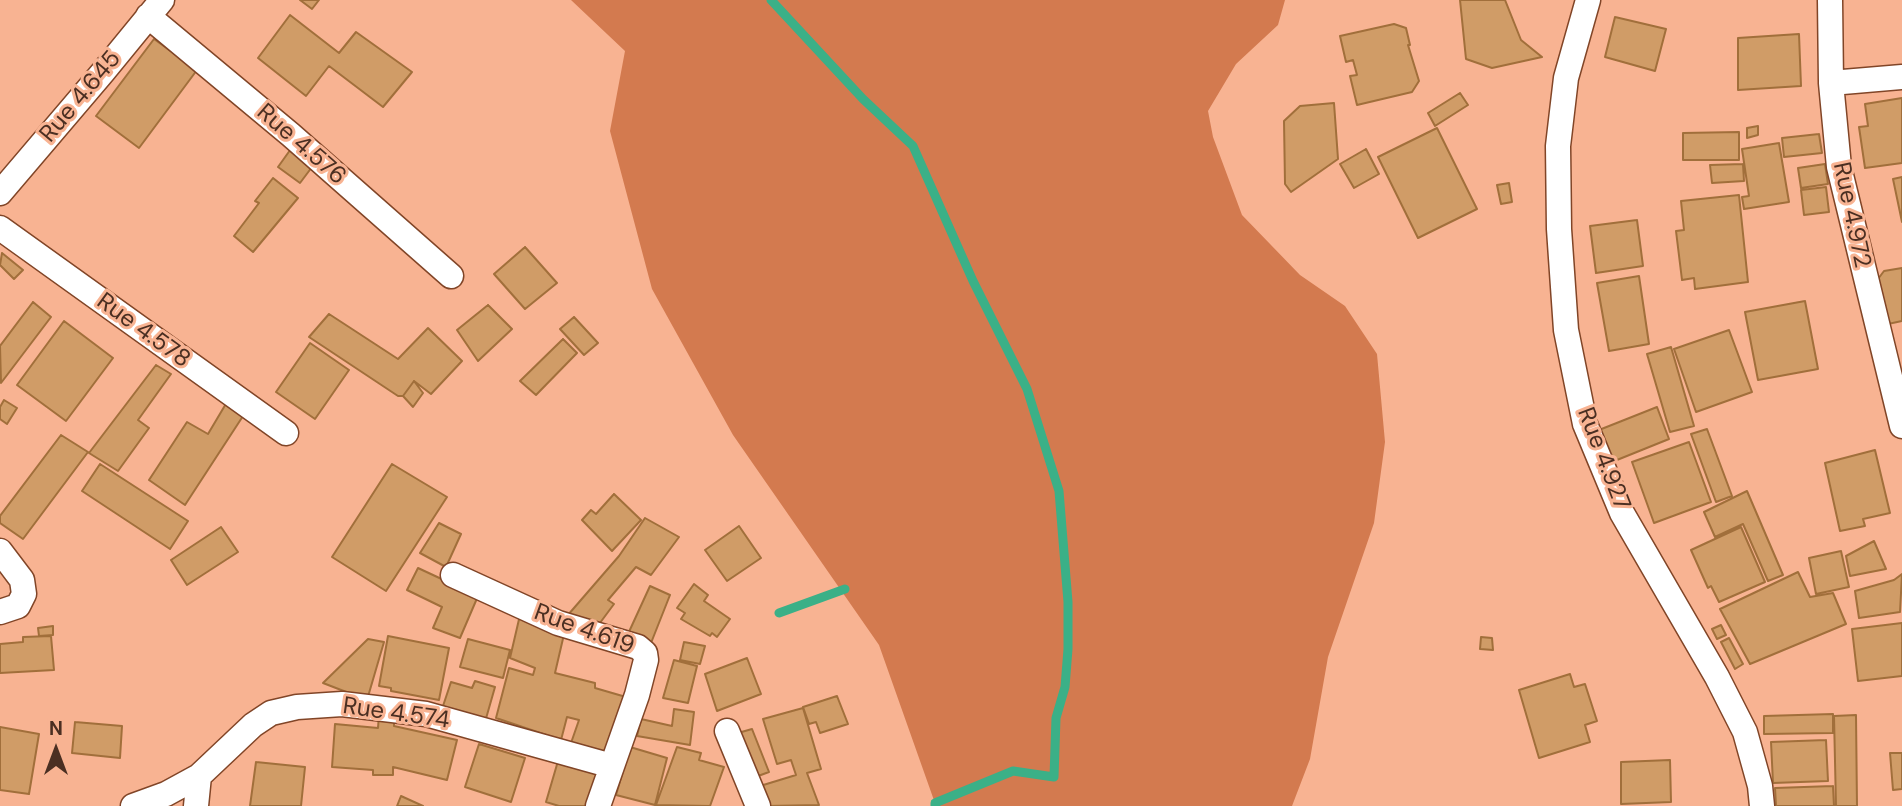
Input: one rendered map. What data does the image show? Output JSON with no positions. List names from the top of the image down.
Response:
{
  "streets": {
    "street": [
      "Rue 4.645",
      "Rue 4.576",
      "Rue 4.972",
      "Rue 4.578",
      "Rue 4.927",
      "Rue 4.619",
      "Rue 4.574"
    ]
  },
  "crossings": [
    ["Rue 4.645", "Rue 4.576"],
    ["Rue 4.619", "Rue 4.574"]
  ],
  "north": "top"
}
